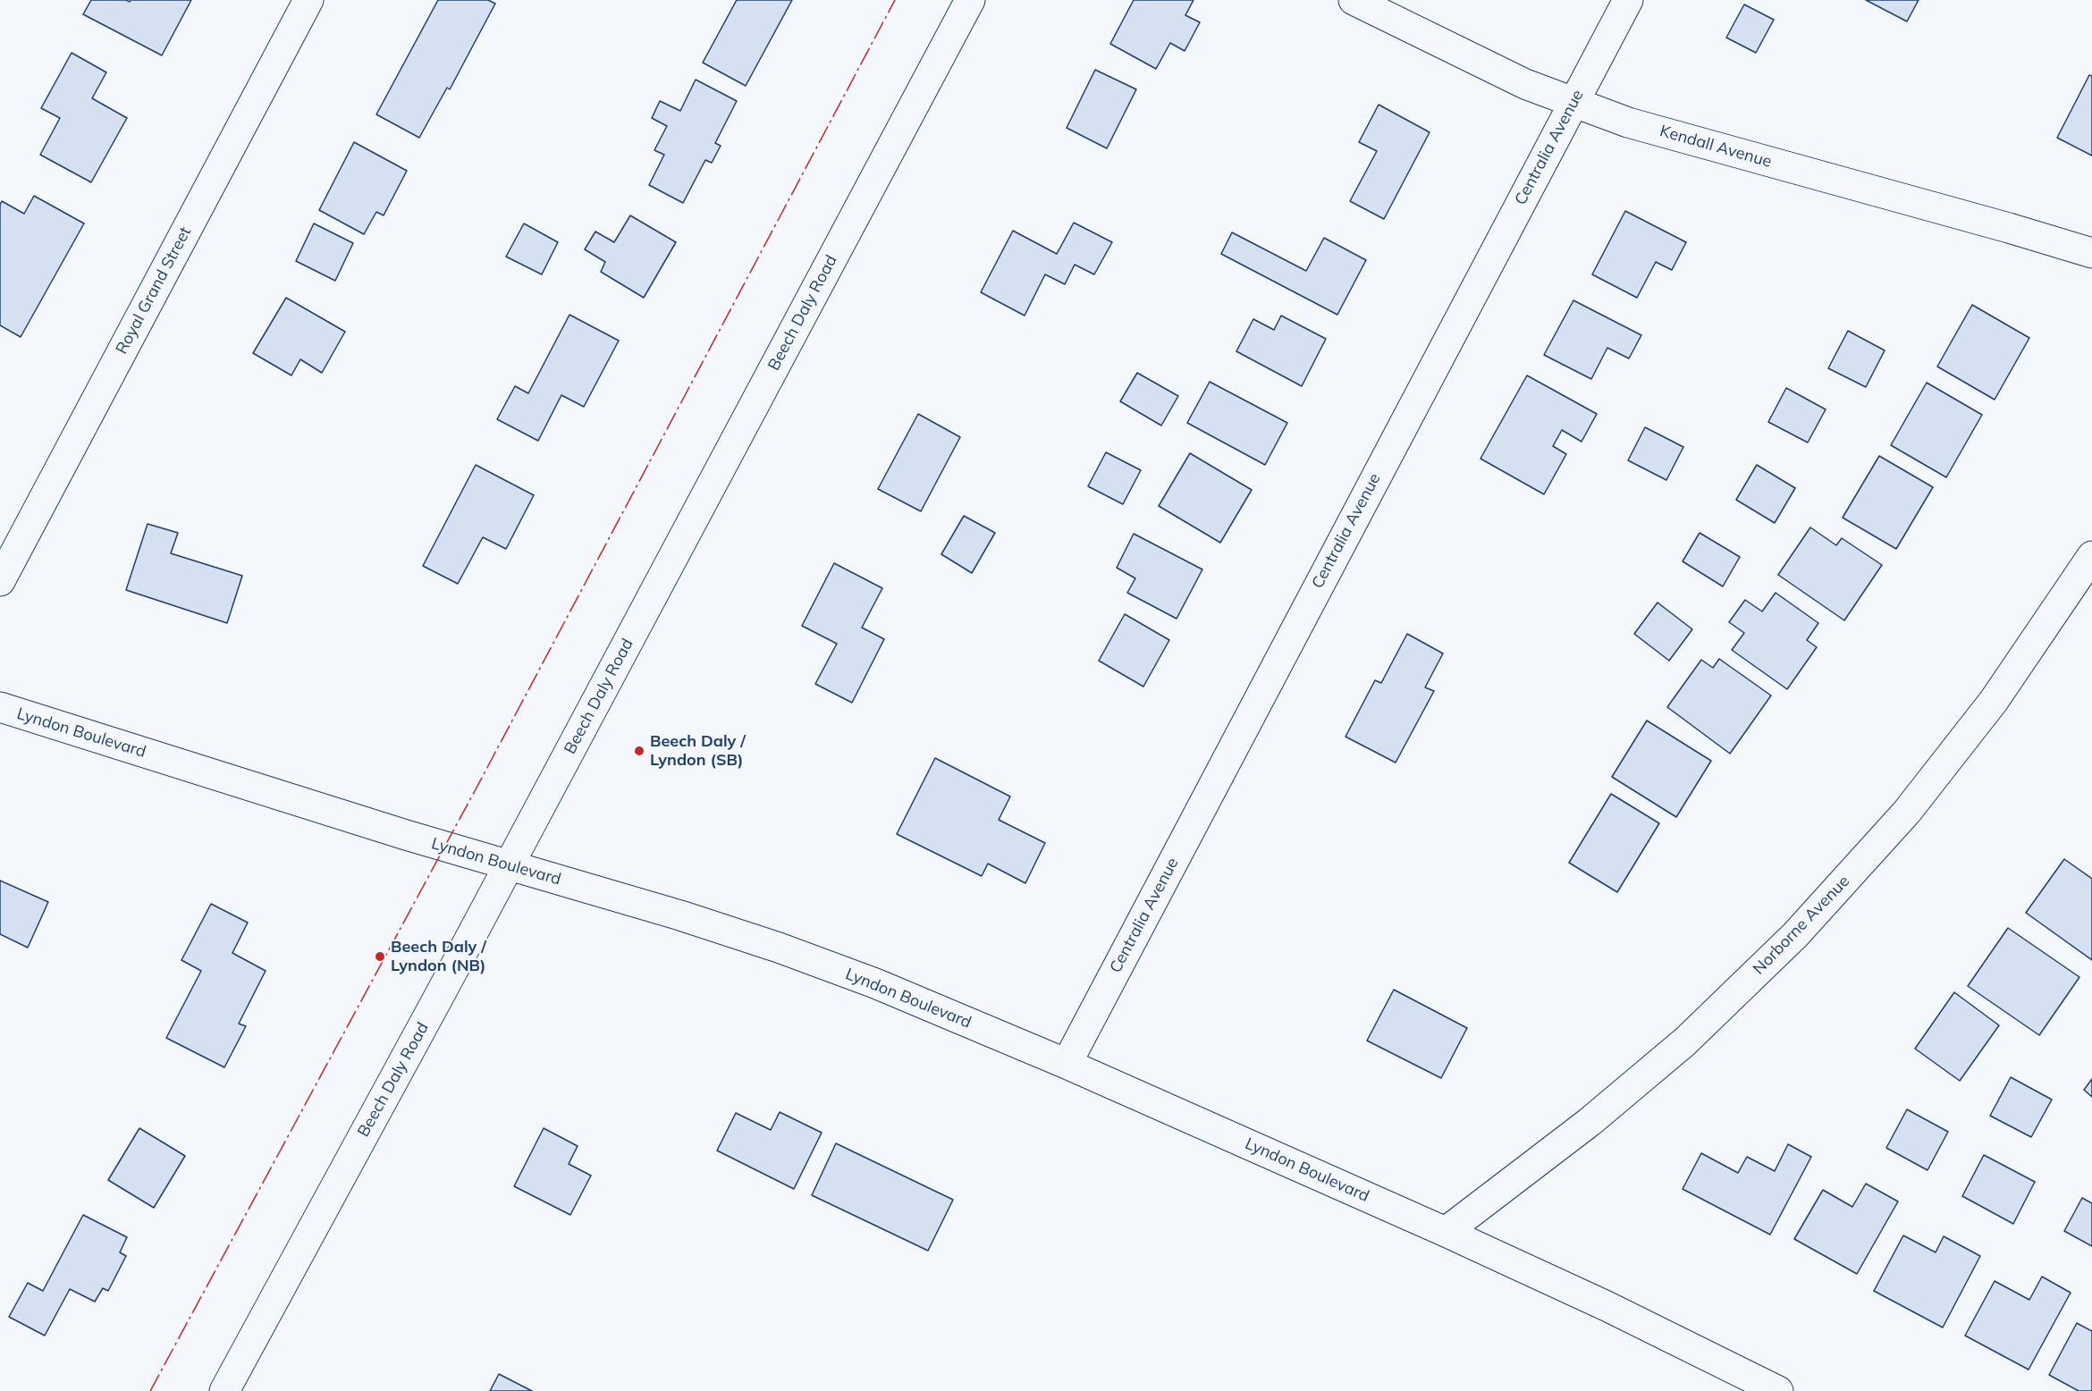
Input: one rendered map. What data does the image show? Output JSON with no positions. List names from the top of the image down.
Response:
{
  "streets": {
    "street": [
      "Kendall Avenue",
      "Centralia Avenue",
      "Royal Grand Street",
      "Beech Daly Road",
      "Lyndon Boulevard",
      "Norborne Avenue"
    ]
  },
  "crossings": [
    ["Kendall Avenue", "Centralia Avenue"],
    ["Centralia Avenue", "Lyndon Boulevard"],
    ["Beech Daly Road", "Lyndon Boulevard"],
    ["Lyndon Boulevard", "Norborne Avenue"]
  ],
  "places": ["Beech Daly / Lyndon (SB)", "Beech Daly / Lyndon (NB)"]
}
